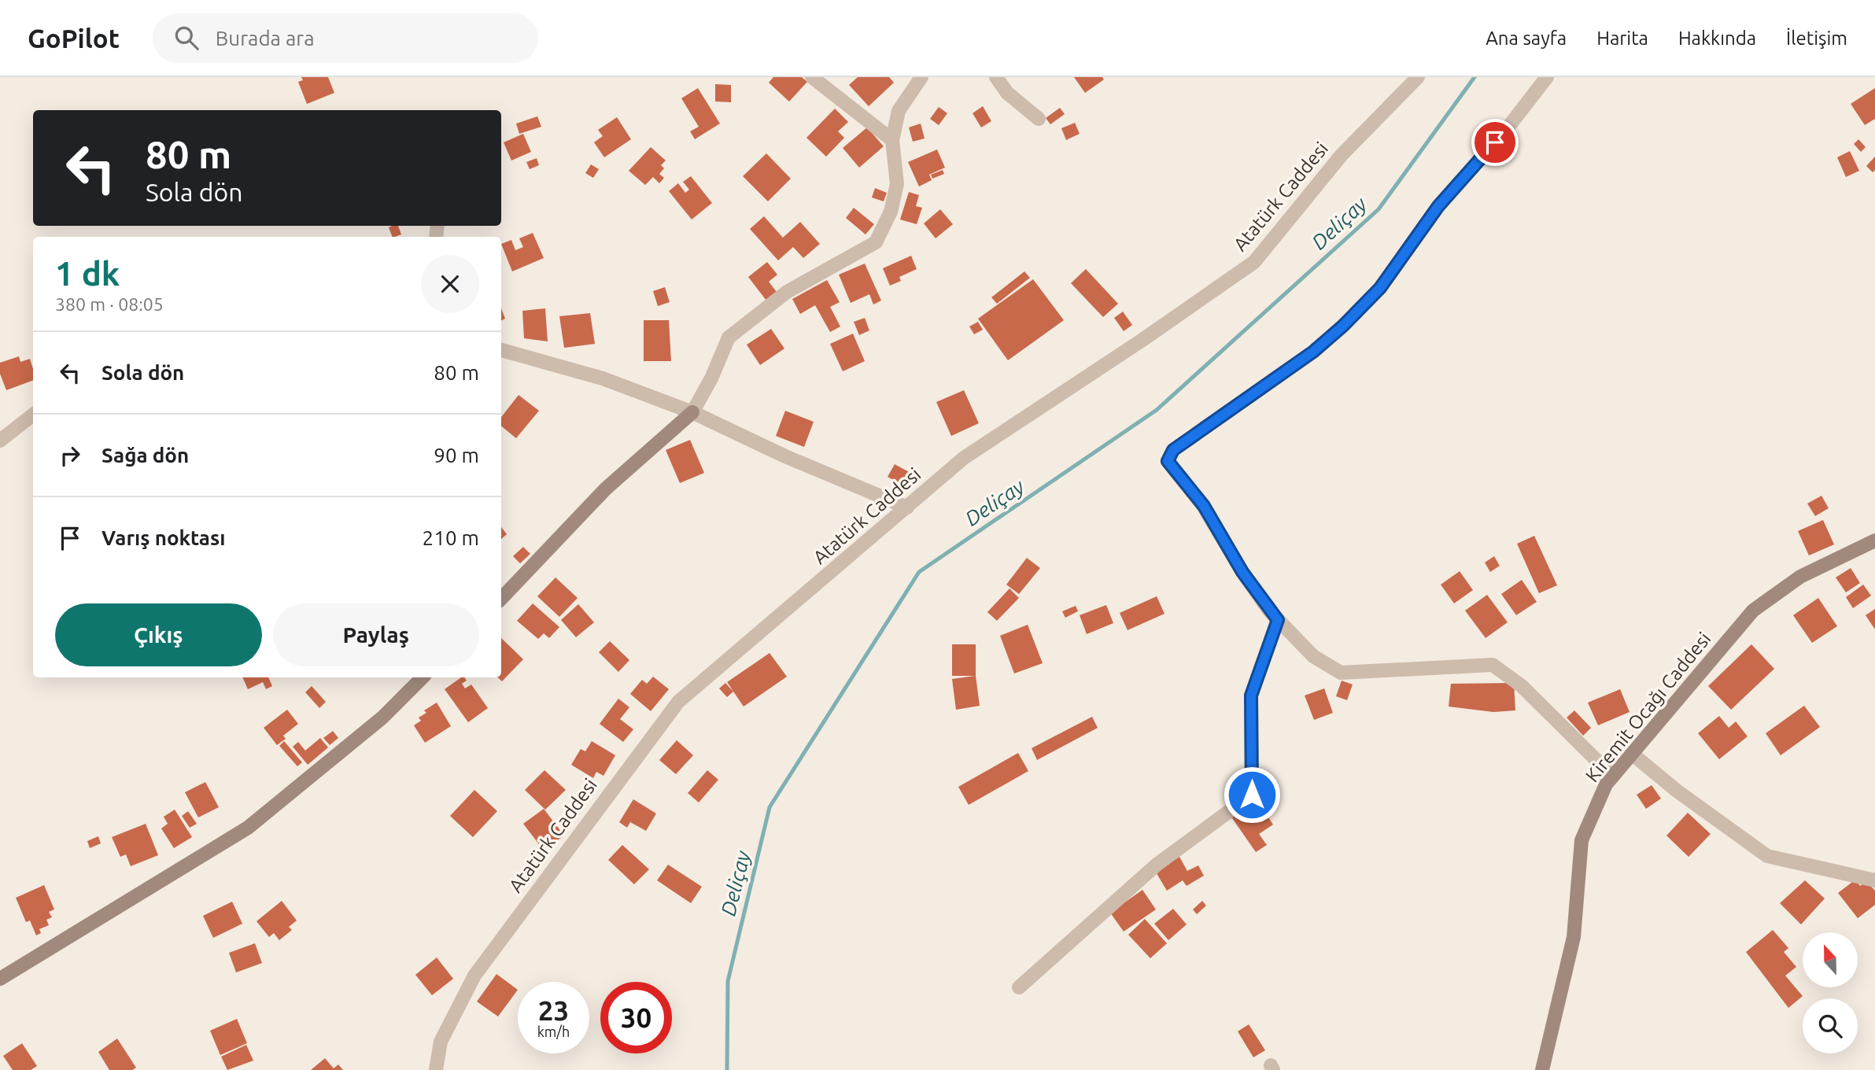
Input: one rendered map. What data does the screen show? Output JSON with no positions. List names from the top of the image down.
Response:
{
  "streets": {
    "street": ["Atatürk Caddesi", "Kiremit Ocağı Caddesi"]
  },
  "water": ["Deliçay"],
  "north": "top",
  "page": {
    "header": "GoPilot",
    "search": "Burada ara",
    "nav": [
      "Ana sayfa",
      "Harita",
      "Hakkında",
      "İletişim"
    ],
    "turn": ["80 m", "Sola dön"],
    "heading": ["1 dk", "380 m · 08:05"],
    "list": [
      {
        "name": "Sola dön",
        "value": "80 m"
      },
      {
        "name": "Sağa dön",
        "value": "90 m"
      },
      {
        "name": "Varış noktası",
        "value": "210 m"
      }
    ],
    "buttons": ["Çıkış", "Paylaş"],
    "speed": "23 km/h",
    "limit": "30"
  }
}
